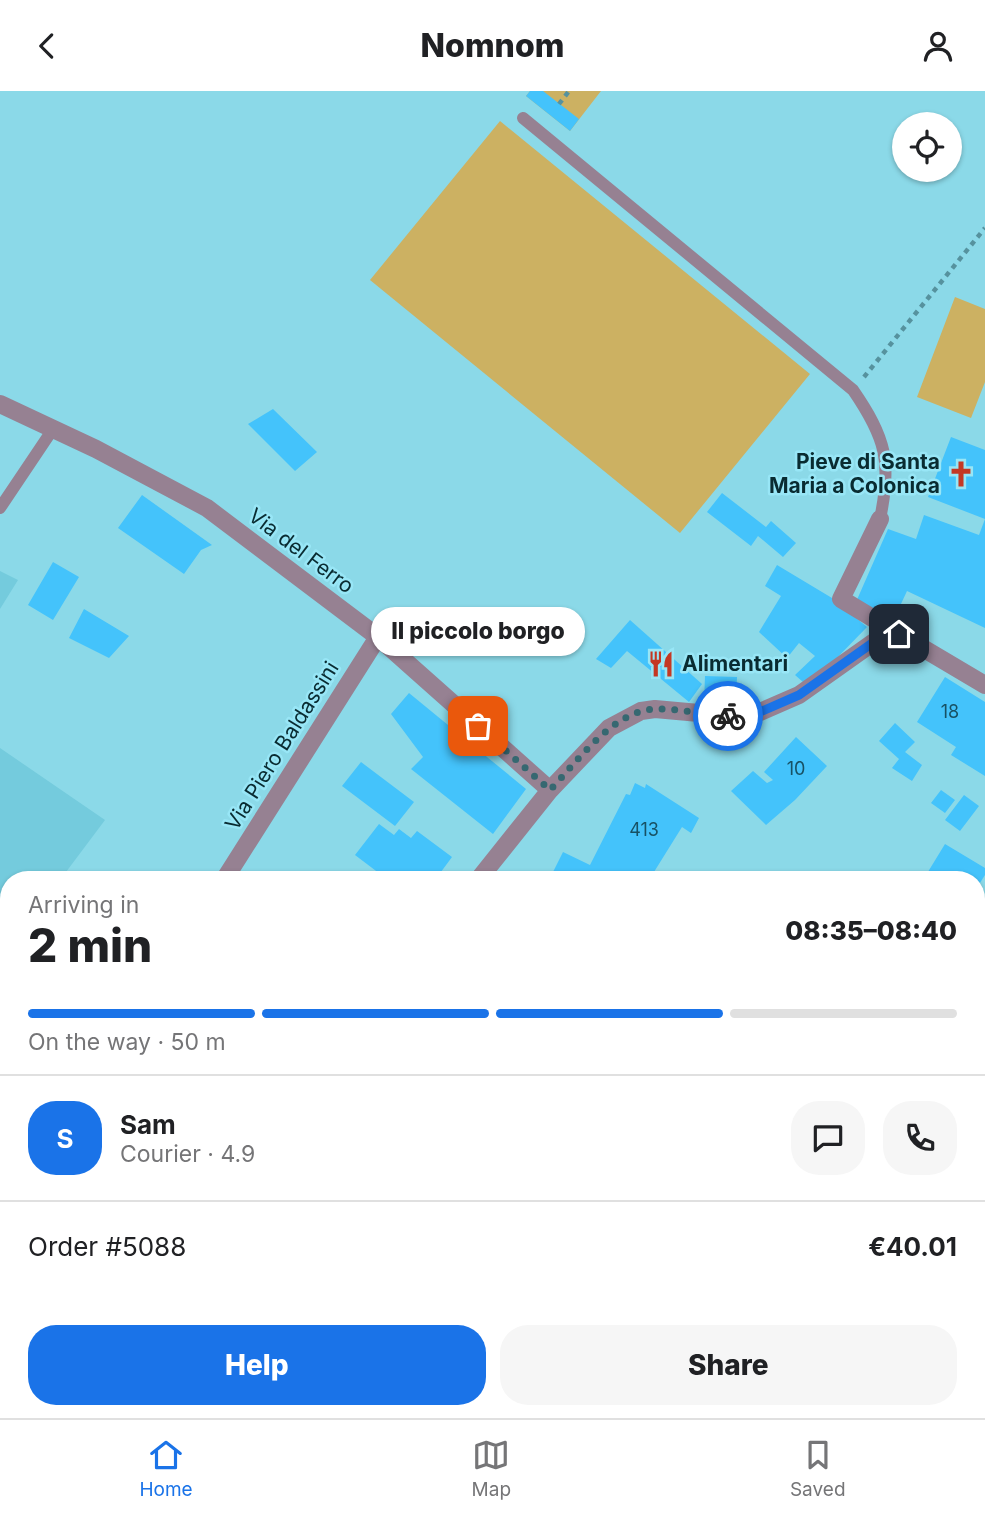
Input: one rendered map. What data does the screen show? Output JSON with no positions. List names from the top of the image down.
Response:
{
  "streets": {
    "street": ["Via del Ferro", "Via Piero Baldassini"]
  },
  "crossings": [
    ["Via del Ferro", "Via Piero Baldassini"]
  ],
  "places": {
    "church": ["Pieve di Santa Maria a Colonica"],
    "restaurant": ["Alimentari"],
    "other": ["Il piccolo borgo"]
  },
  "house_numbers": ["18", "10", "413"],
  "page": {
    "header": "Nomnom",
    "bubble": "Il piccolo borgo",
    "heading": ["2 min", "Arriving in", "08:35–08:40"],
    "panel": [
      "Sam",
      "Courier · 4.9",
      "Order #5088",
      "€40.01"
    ],
    "bar": "On the way · 50 m",
    "round": "S",
    "buttons": ["Help", "Share"],
    "tabs": ["Home", "Map", "Saved"]
  }
}
